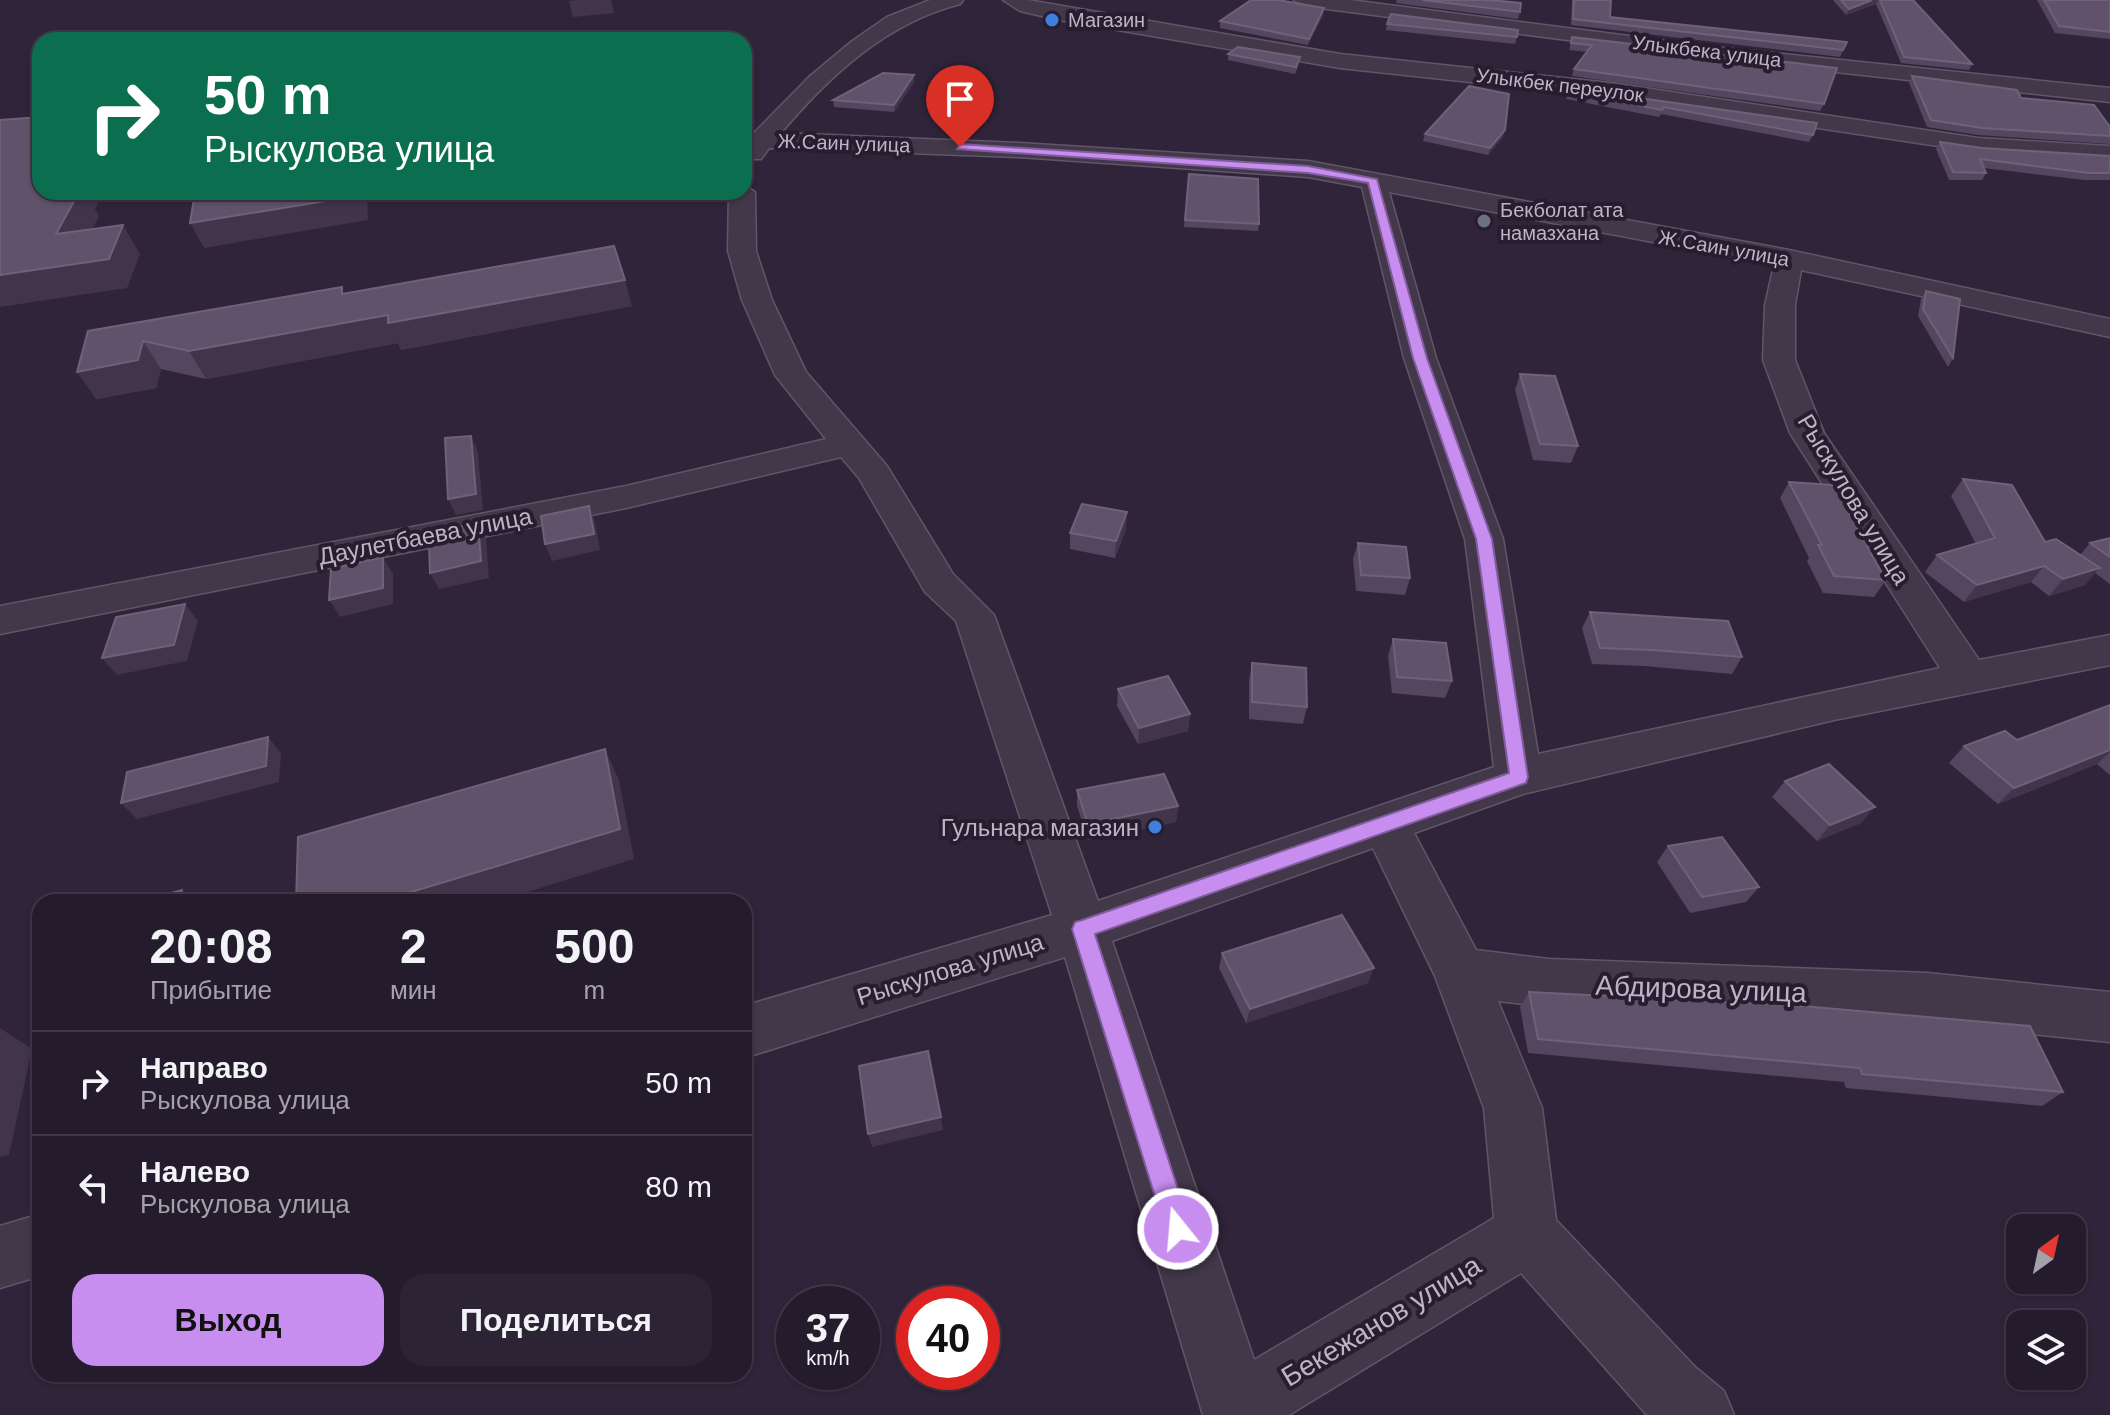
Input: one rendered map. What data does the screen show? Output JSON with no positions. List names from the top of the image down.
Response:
{
  "streets": {
    "street": [
      "Улыкбека улица",
      "Улыкбек переулок",
      "Ж.Саин улица",
      "Рыскулова улица",
      "Даулетбаева улица",
      "Абдирова улица",
      "Бекежанов улица"
    ]
  },
  "crossings": [
    ["Ж.Саин улица", "Рыскулова улица"]
  ],
  "places": ["Магазин", "Бекболат ата намазхана", "Гульнара магазин"],
  "north": "top right",
  "page": {
    "turn": ["50 m", "Рыскулова улица"],
    "eta": [
      "20:08",
      "Прибытие",
      "2",
      "мин",
      "500",
      "m"
    ],
    "list": [
      {
        "name": "Направо",
        "note": "Рыскулова улица",
        "value": "50 m"
      },
      {
        "name": "Налево",
        "note": "Рыскулова улица",
        "value": "80 m"
      }
    ],
    "buttons": ["Выход", "Поделиться"],
    "speed": "37 km/h",
    "limit": "40"
  }
}
